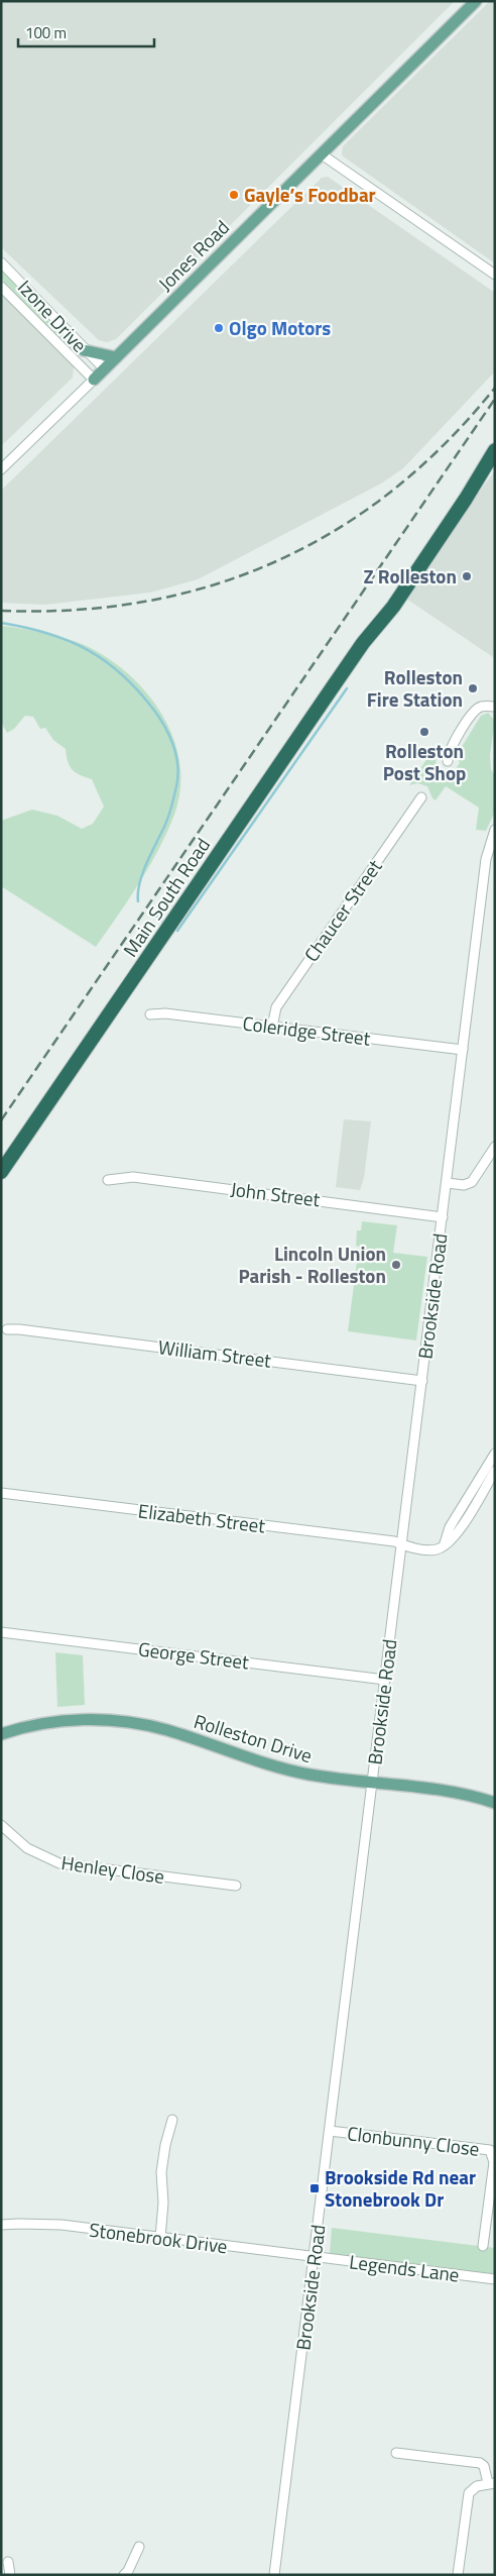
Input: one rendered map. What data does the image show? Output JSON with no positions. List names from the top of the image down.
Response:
{
  "streets": {
    "highway": ["Main South Road"],
    "main road": ["Jones Road", "Rolleston Drive"],
    "street": [
      "Izone Drive",
      "Chaucer Street",
      "Coleridge Street",
      "John Street",
      "Brookside Road",
      "William Street",
      "Elizabeth Street",
      "George Street",
      "Henley Close",
      "Clonbunny Close",
      "Stonebrook Drive",
      "Legends Lane"
    ]
  },
  "crossings": [
    ["Jones Road", "Izone Drive"],
    ["Chaucer Street", "Coleridge Street"],
    ["Coleridge Street", "Brookside Road"],
    ["John Street", "Brookside Road"],
    ["Brookside Road", "William Street"],
    ["Brookside Road", "Elizabeth Street"],
    ["Brookside Road", "George Street"],
    ["Brookside Road", "Rolleston Drive"],
    ["Brookside Road", "Clonbunny Close"],
    ["Brookside Road", "Stonebrook Drive"],
    ["Brookside Road", "Legends Lane"],
    ["Stonebrook Drive", "Legends Lane"]
  ],
  "places": {
    "other": [
      "Gayle’s Foodbar",
      "Olgo Motors",
      "Z Rolleston",
      "Rolleston Fire Station",
      "Rolleston Post Shop",
      "Lincoln Union Parish - Rolleston"
    ],
    "transit": ["Brookside Rd near Stonebrook Dr"]
  },
  "scale_bar": "100 m"
}
